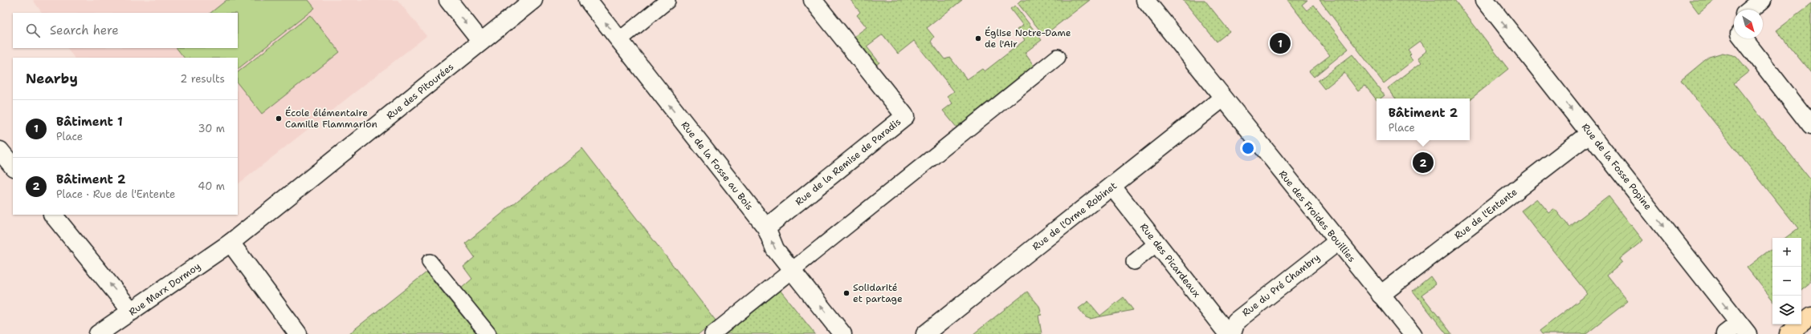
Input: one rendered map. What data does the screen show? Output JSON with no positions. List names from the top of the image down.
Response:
{
  "streets": {
    "street": [
      "Rue des Pitourées",
      "Rue de la Remise de Paradis",
      "Rue de la Fosse au Bois",
      "Rue de la Fosse Popine",
      "Rue de l'Entente",
      "Rue de l'Orme Robinet",
      "Rue des Froides Bouillies",
      "Rue des Picardeaux",
      "Rue du Pré Chambry",
      "Rue Marx Dormoy"
    ]
  },
  "crossings": [
    ["Rue des Pitourées", "Rue Marx Dormoy"],
    ["Rue de la Remise de Paradis", "Rue de la Fosse au Bois"],
    ["Rue de la Fosse Popine", "Rue de l'Entente"],
    ["Rue de l'Entente", "Rue des Froides Bouillies"],
    ["Rue de l'Orme Robinet", "Rue des Froides Bouillies"],
    ["Rue de l'Orme Robinet", "Rue des Picardeaux"],
    ["Rue des Froides Bouillies", "Rue du Pré Chambry"]
  ],
  "one_way": ["Rue de la Fosse au Bois", "Rue de la Fosse Popine"],
  "places": ["Église Notre-Dame de l'Air", "École élémentaire Camille Flammarion", "Solidarité et partage"],
  "north": "bottom right",
  "page": {
    "search": "Search here",
    "pins": ["1", "2"],
    "heading": ["Nearby", "2 results"],
    "popup": ["Bâtiment 2", "Place"],
    "list": [
      {
        "mark": "1",
        "name": "Bâtiment 1",
        "note": "Place",
        "value": "30 m"
      },
      {
        "mark": "2",
        "name": "Bâtiment 2",
        "note": "Place · Rue de l'Entente",
        "value": "40 m"
      }
    ],
    "map_buttons": ["+", "−"]
  }
}
